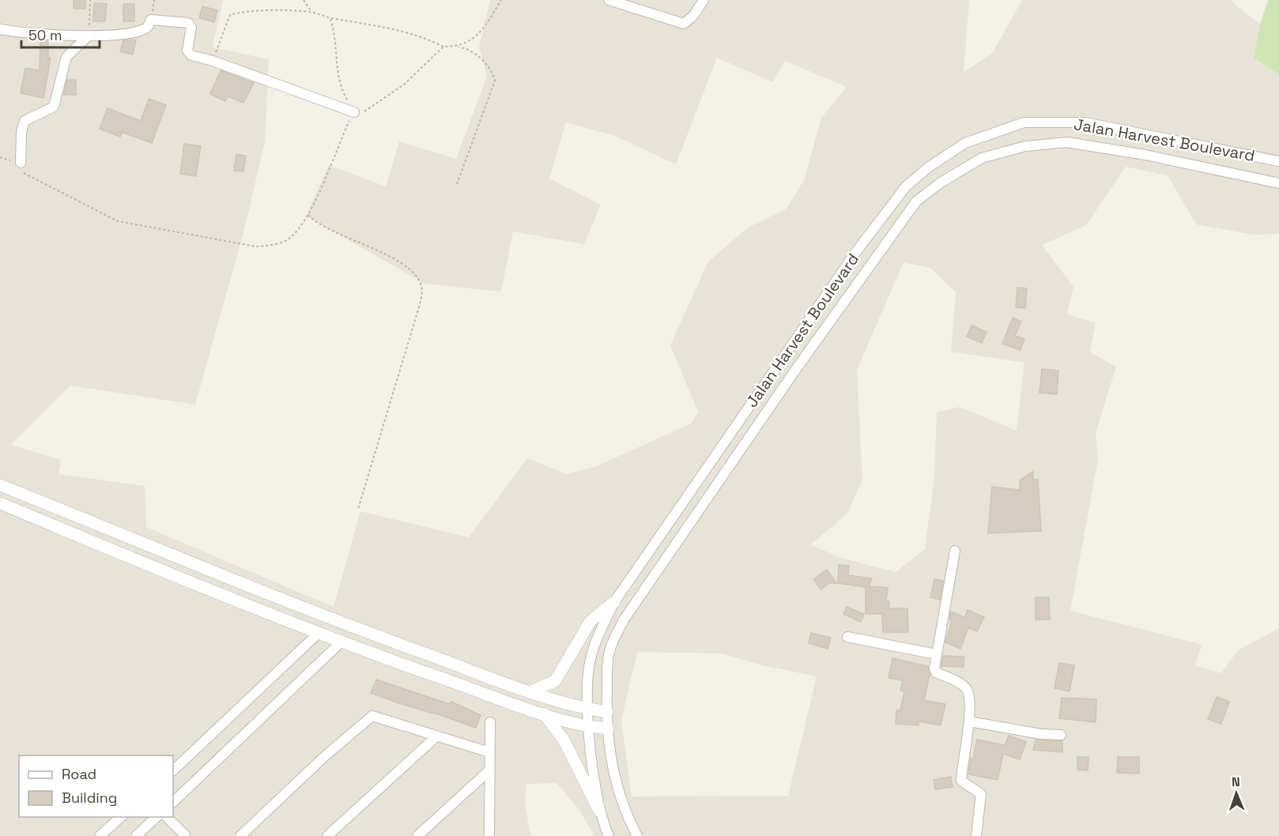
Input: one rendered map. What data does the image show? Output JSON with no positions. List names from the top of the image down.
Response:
{
  "streets": {
    "street": ["Jalan Harvest Boulevard"]
  },
  "legend": ["Road", "Building"],
  "scale_bar": "50 m",
  "north": "top"
}
